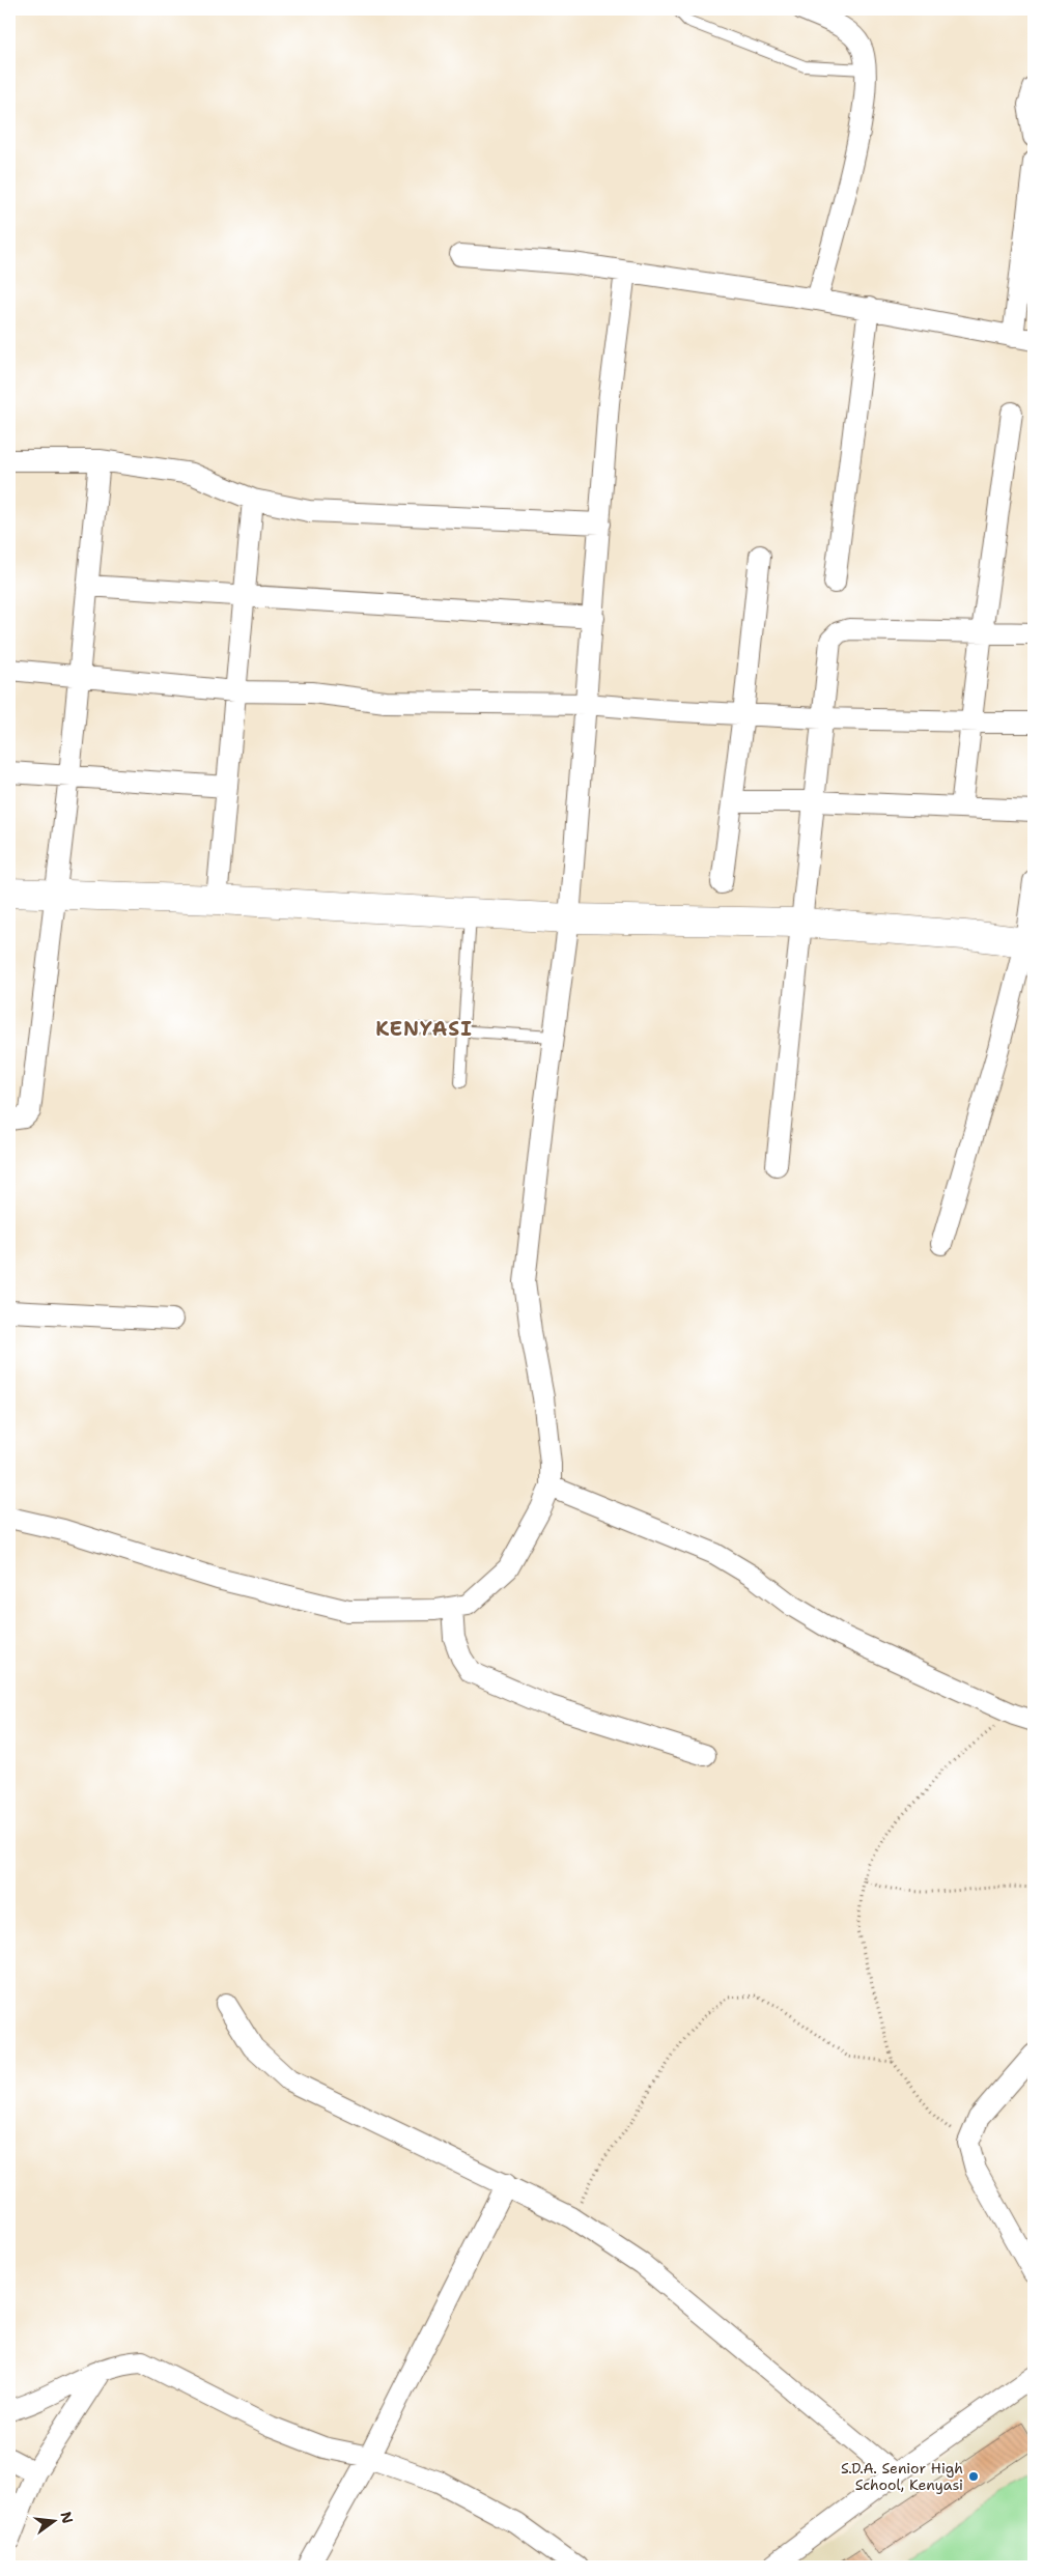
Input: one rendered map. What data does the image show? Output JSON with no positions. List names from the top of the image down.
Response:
{
  "districts": ["KENYASI"],
  "places": ["S.D.A. Senior High School, Kenyasi"],
  "north": "right"
}
